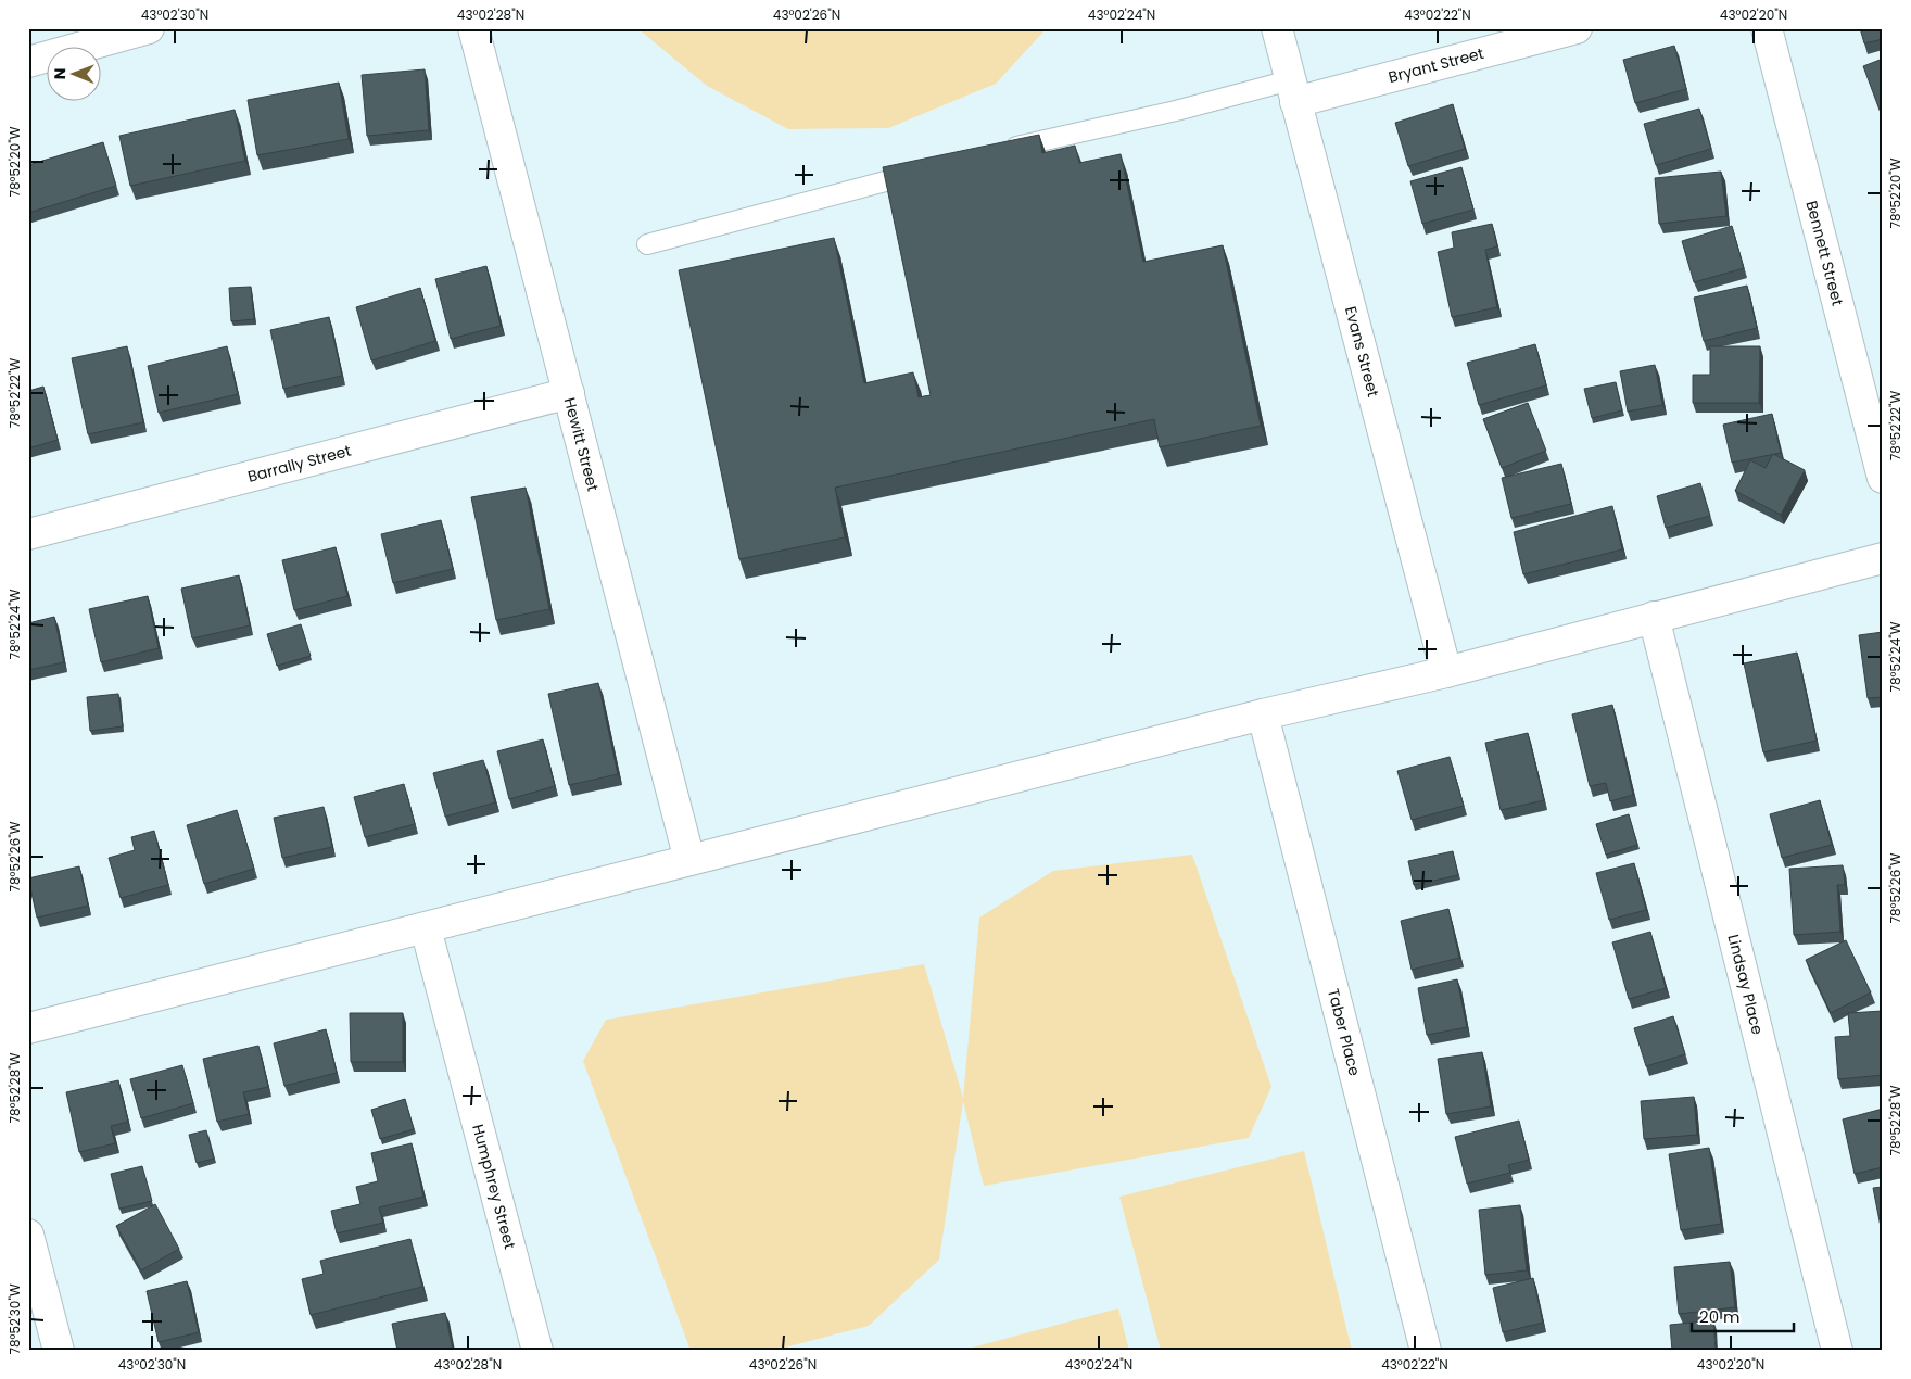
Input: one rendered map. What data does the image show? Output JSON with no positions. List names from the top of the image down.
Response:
{
  "streets": {
    "street": [
      "Bryant Street",
      "Bennett Street",
      "Evans Street",
      "Hewitt Street",
      "Barrally Street",
      "Lindsay Place",
      "Taber Place",
      "Humphrey Street"
    ]
  },
  "crossings": [
    ["Bryant Street", "Evans Street"],
    ["Hewitt Street", "Barrally Street"]
  ],
  "scale_bar": "20 m",
  "north": "left",
  "coordinates": [
    "43°02'30\"N",
    "43°02'28\"N",
    "43°02'26\"N",
    "43°02'24\"N",
    "43°02'22\"N",
    "43°02'20\"N",
    "78°52'20\"W",
    "78°52'22\"W",
    "78°52'24\"W",
    "78°52'26\"W",
    "78°52'28\"W",
    "78°52'30\"W"
  ]
}
